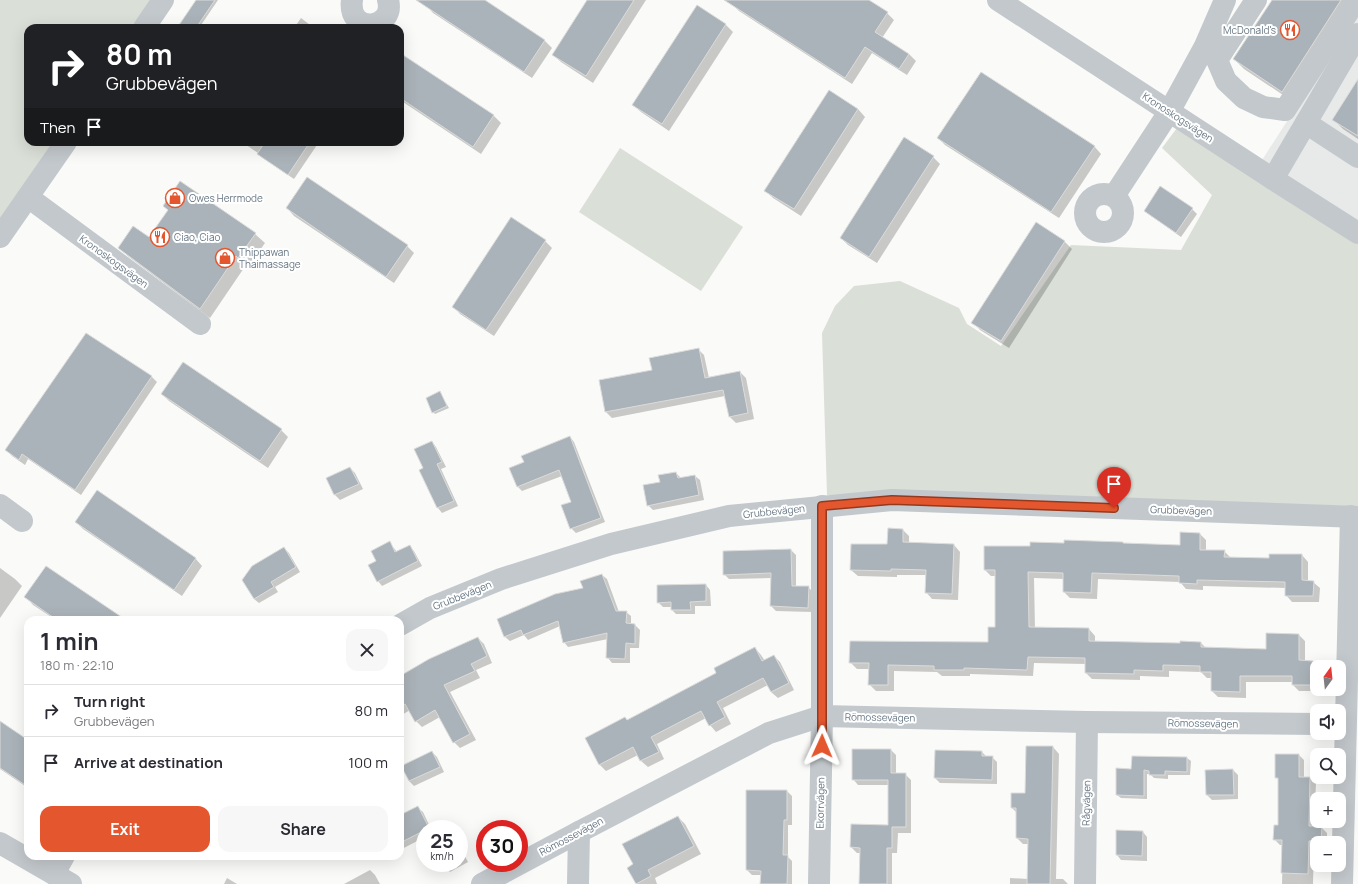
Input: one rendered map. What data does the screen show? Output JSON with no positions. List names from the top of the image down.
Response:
{
  "streets": {
    "street": [
      "Kronoskogsvägen",
      "Grubbevägen",
      "Römossevägen",
      "Ekorrvägen",
      "Rågvägen"
    ]
  },
  "crossings": [
    ["Grubbevägen", "Ekorrvägen"],
    ["Römossevägen", "Ekorrvägen"],
    ["Römossevägen", "Rågvägen"]
  ],
  "places": {
    "restaurant": ["McDonald's", "Ciao, Ciao"],
    "shop": ["Owes Herrmode", "Thippawan Thaimassage"]
  },
  "north": "top",
  "page": {
    "turn": ["80 m", "Grubbevägen"],
    "then": "Then",
    "heading": ["1 min", "180 m · 22:10"],
    "map_buttons": ["+", "−"],
    "list": [
      {
        "name": "Turn right",
        "note": "Grubbevägen",
        "value": "80 m"
      },
      {
        "name": "Arrive at destination",
        "value": "100 m"
      }
    ],
    "buttons": ["Exit", "Share"],
    "speed": "25 km/h",
    "limit": "30"
  }
}
